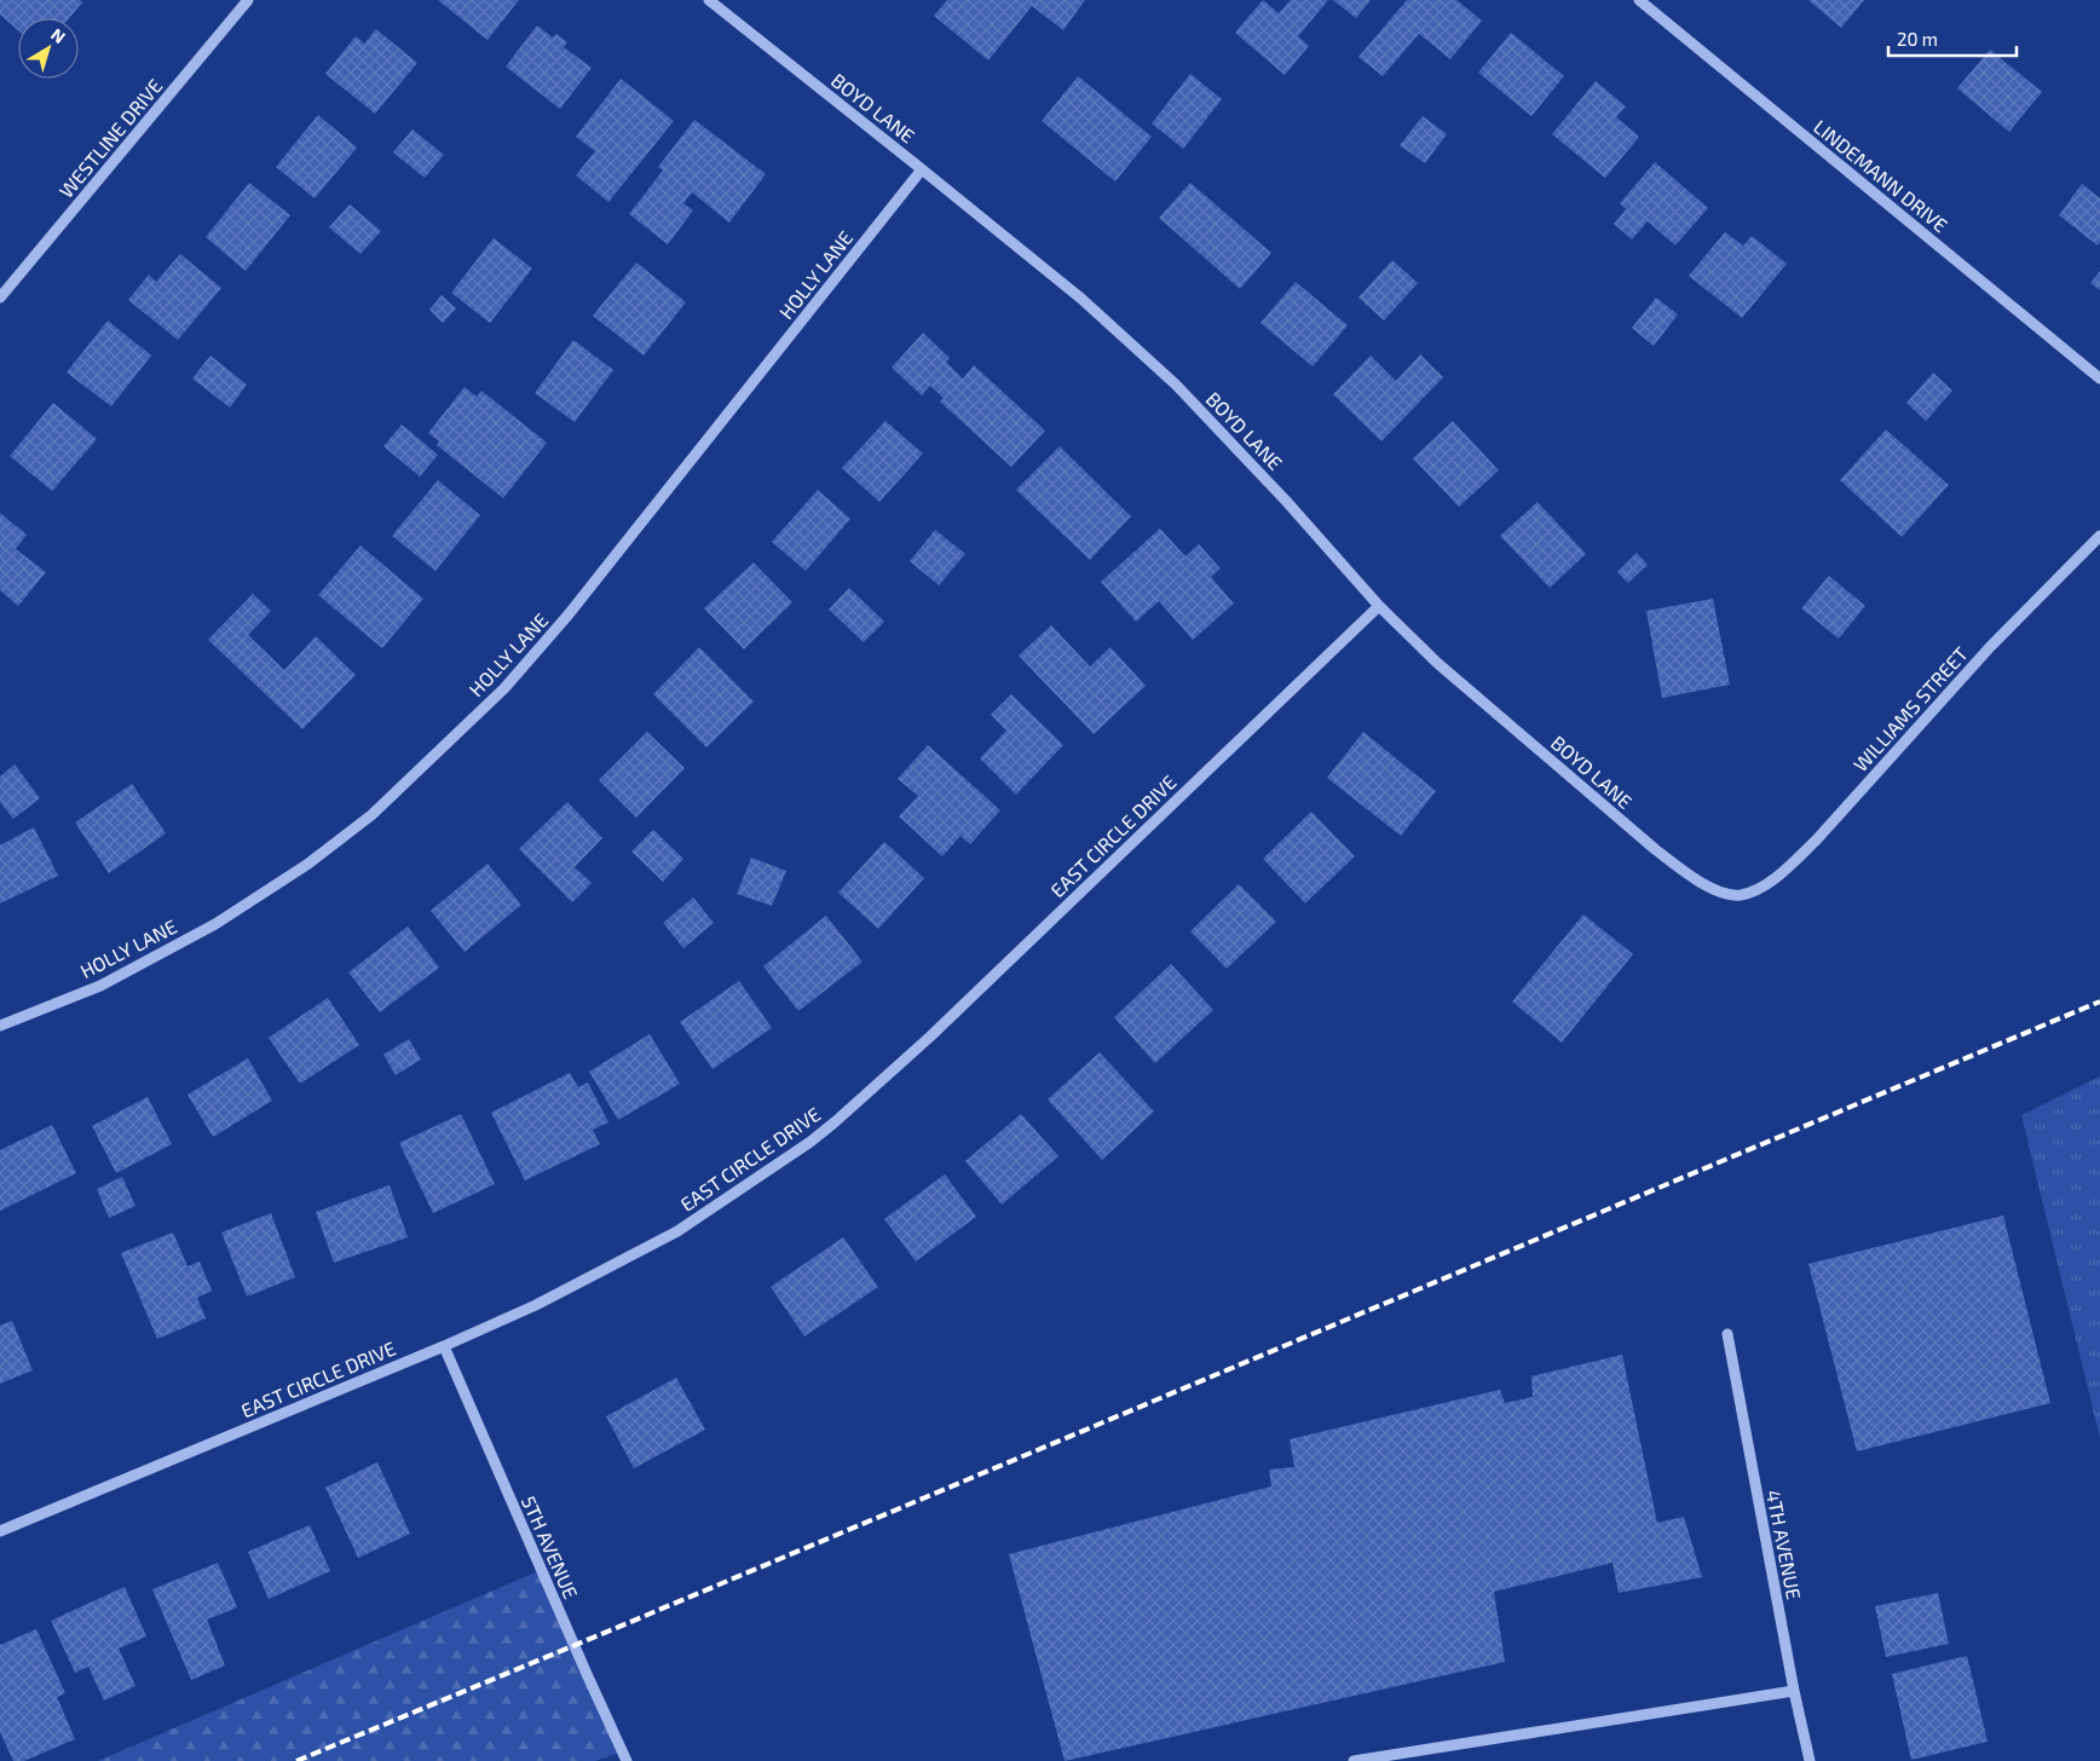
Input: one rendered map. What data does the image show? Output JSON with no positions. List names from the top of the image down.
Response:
{
  "streets": {
    "street": [
      "BOYD LANE",
      "WESTLINE DRIVE",
      "LINDEMANN DRIVE",
      "HOLLY LANE",
      "WILLIAMS STREET",
      "EAST CIRCLE DRIVE",
      "4TH AVENUE",
      "5TH AVENUE"
    ]
  },
  "crossings": [
    ["BOYD LANE", "HOLLY LANE"],
    ["BOYD LANE", "WILLIAMS STREET"],
    ["BOYD LANE", "EAST CIRCLE DRIVE"],
    ["EAST CIRCLE DRIVE", "5TH AVENUE"]
  ],
  "scale_bar": "20 m",
  "north": "top right"
}
